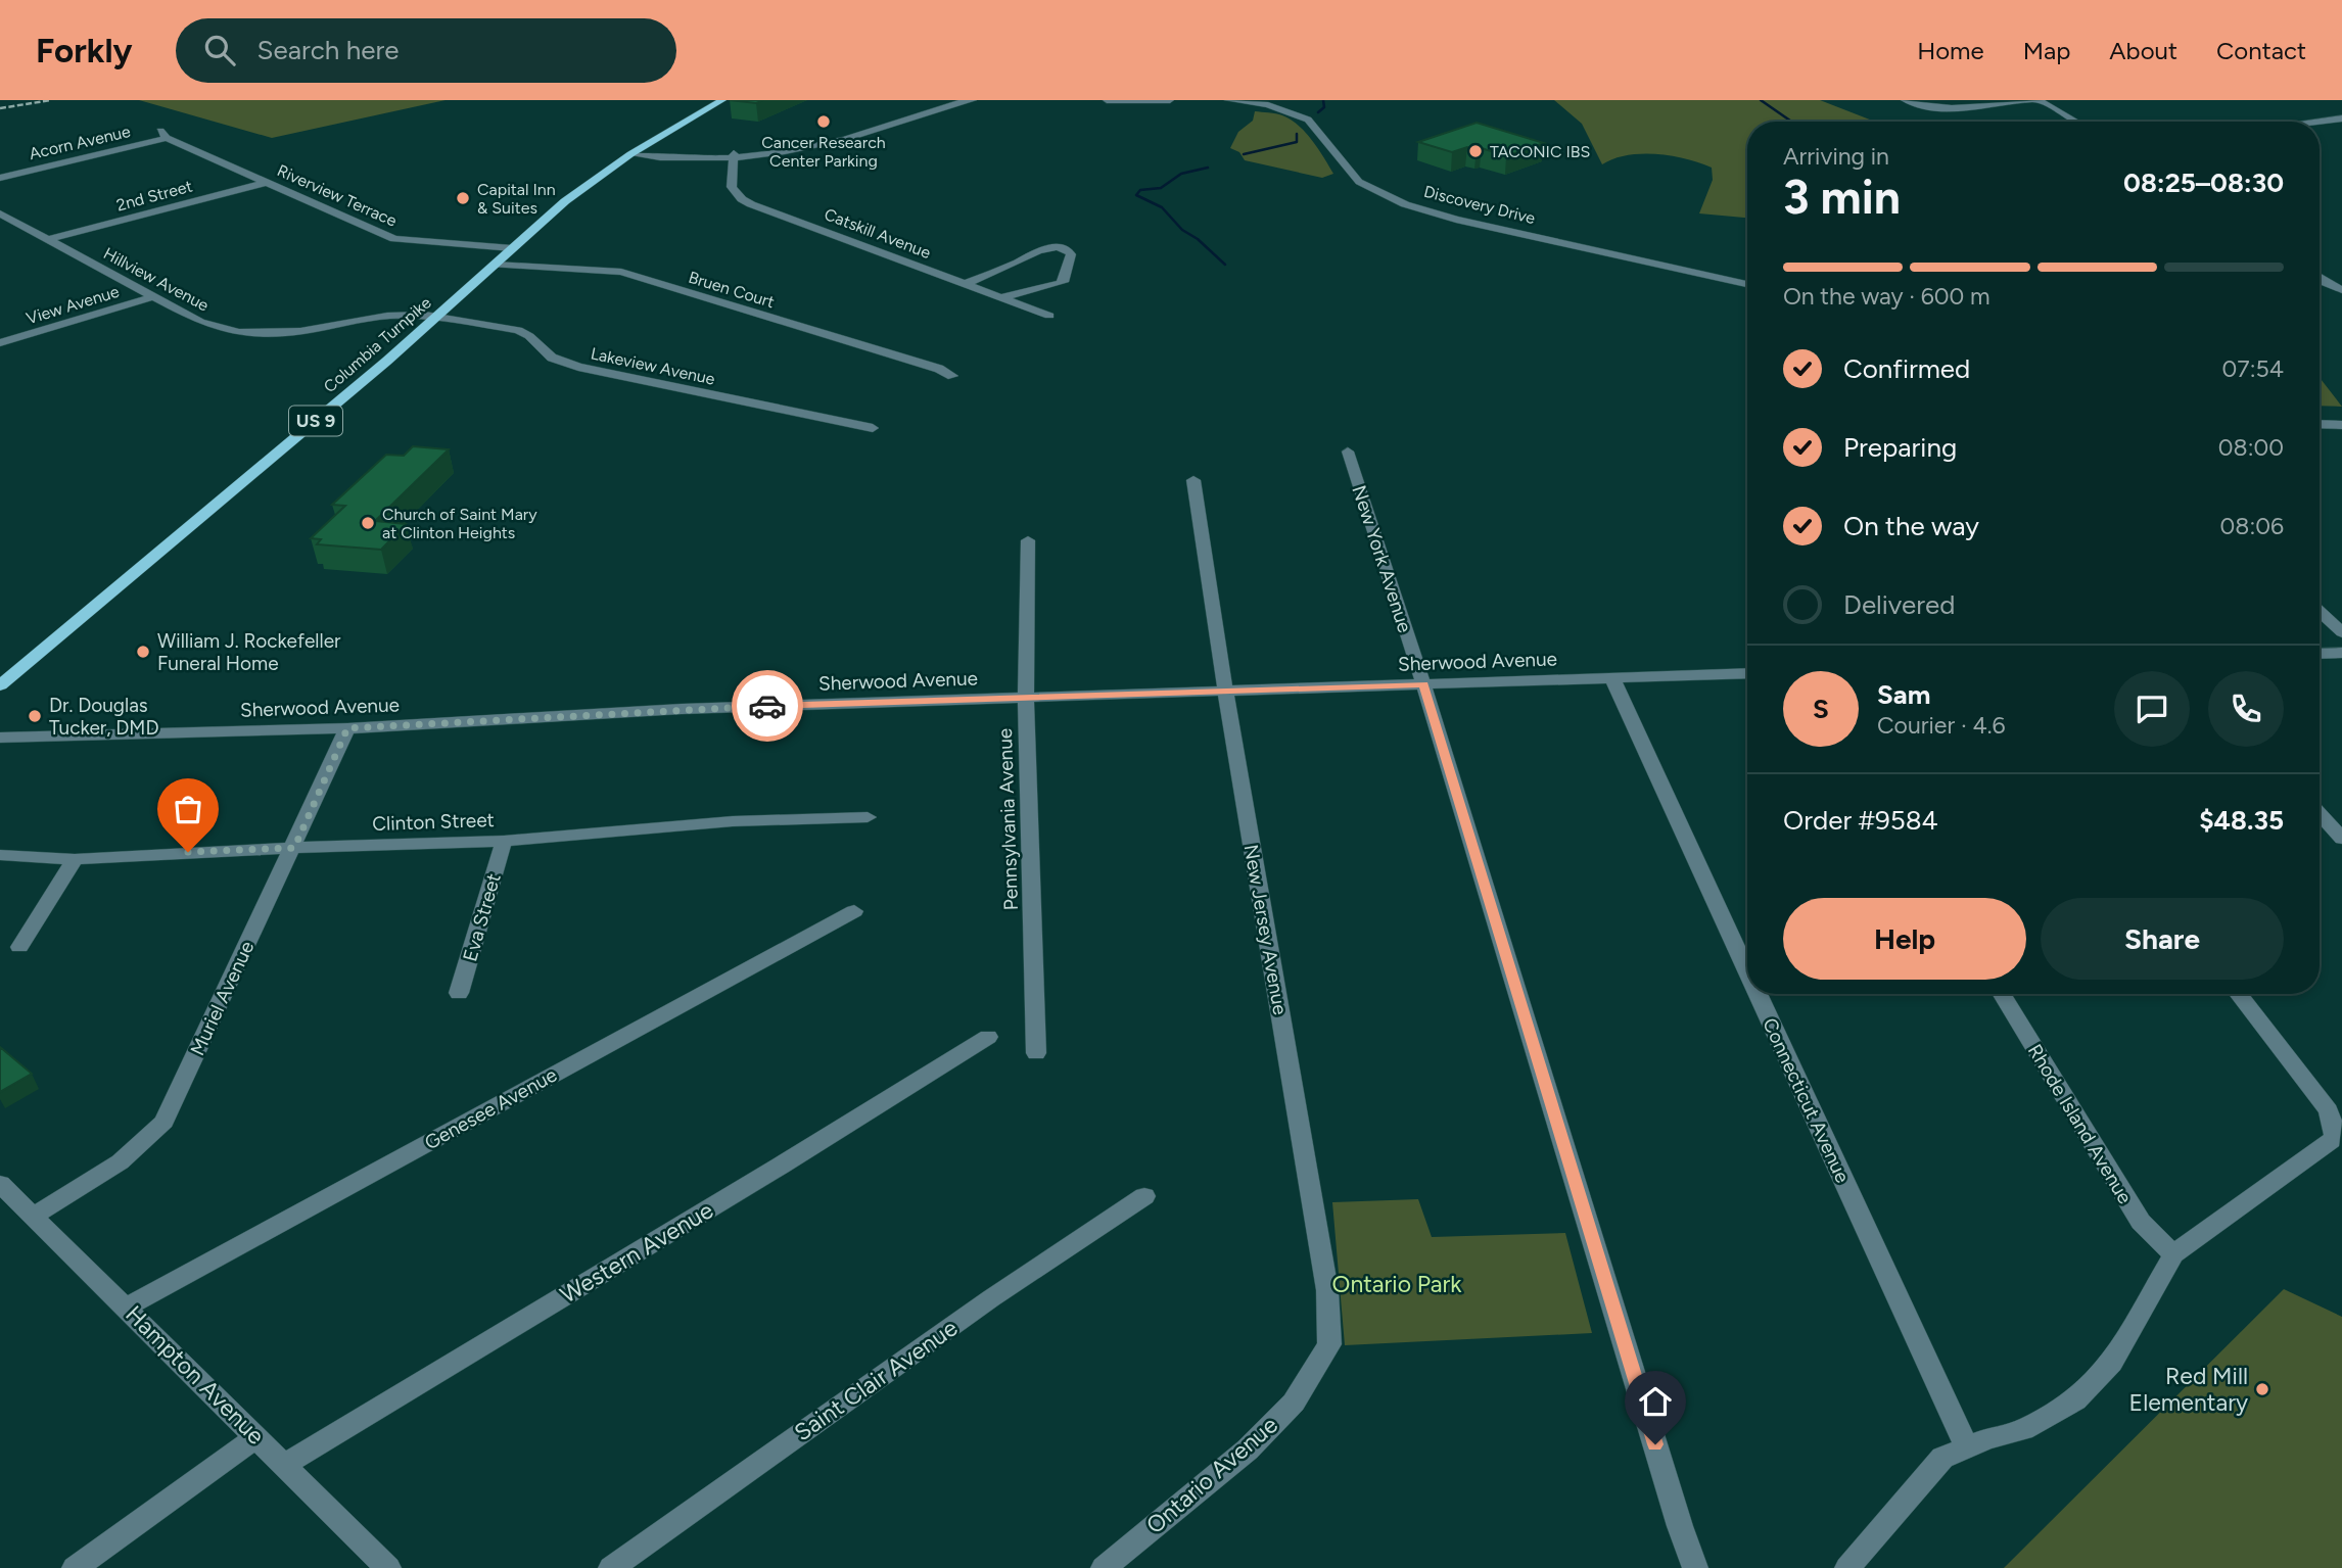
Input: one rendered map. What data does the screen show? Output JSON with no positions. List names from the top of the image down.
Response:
{
  "streets": {
    "main road": ["Columbia Turnpike", "US 9"],
    "street": [
      "Acorn Avenue",
      "2nd Street",
      "Riverview Terrace",
      "Discovery Drive",
      "Catskill Avenue",
      "Hillview Avenue",
      "Bruen Court",
      "View Avenue",
      "Lakeview Avenue",
      "New York Avenue",
      "Sherwood Avenue",
      "Pennsylvania Avenue",
      "Clinton Street",
      "Eva Street",
      "New Jersey Avenue",
      "Muriel Avenue",
      "Connecticut Avenue",
      "Genesee Avenue",
      "Rhode Island Avenue",
      "Western Avenue",
      "Hampton Avenue",
      "Saint Clair Avenue",
      "Ontario Avenue"
    ]
  },
  "crossings": [
    ["Acorn Avenue", "Riverview Terrace"],
    ["2nd Street", "Riverview Terrace"],
    ["2nd Street", "Hillview Avenue"],
    ["Riverview Terrace", "Columbia Turnpike"],
    ["Hillview Avenue", "View Avenue"],
    ["Hillview Avenue", "Columbia Turnpike"],
    ["Hillview Avenue", "Lakeview Avenue"],
    ["Bruen Court", "Columbia Turnpike"],
    ["Columbia Turnpike", "Lakeview Avenue"],
    ["New York Avenue", "Sherwood Avenue"],
    ["Sherwood Avenue", "Pennsylvania Avenue"],
    ["Sherwood Avenue", "New Jersey Avenue"],
    ["Sherwood Avenue", "Muriel Avenue"],
    ["Sherwood Avenue", "Connecticut Avenue"],
    ["Clinton Street", "Eva Street"],
    ["Clinton Street", "Muriel Avenue"],
    ["New Jersey Avenue", "Ontario Avenue"],
    ["Muriel Avenue", "Hampton Avenue"],
    ["Genesee Avenue", "Hampton Avenue"],
    ["Western Avenue", "Hampton Avenue"]
  ],
  "parks": ["Ontario Park"],
  "places": [
    "Cancer Research Center Parking",
    "TACONIC IBS",
    "Capital Inn & Suites",
    "Church of Saint Mary at Clinton Heights",
    "William J. Rockefeller Funeral Home",
    "Dr. Douglas Tucker, DMD",
    "Red Mill Elementary"
  ],
  "page": {
    "header": "Forkly",
    "search": "Search here",
    "nav": [
      "Home",
      "Map",
      "About",
      "Contact"
    ],
    "heading": ["3 min", "Arriving in", "08:25–08:30"],
    "panel": [
      "Sam",
      "Courier · 4.6",
      "Order #9584",
      "$48.35"
    ],
    "bar": "On the way · 600 m",
    "list": [
      ["Confirmed", "07:54"],
      ["Preparing", "08:00"],
      ["On the way", "08:06"],
      "Delivered"
    ],
    "round": "S",
    "buttons": ["Help", "Share"]
  }
}
